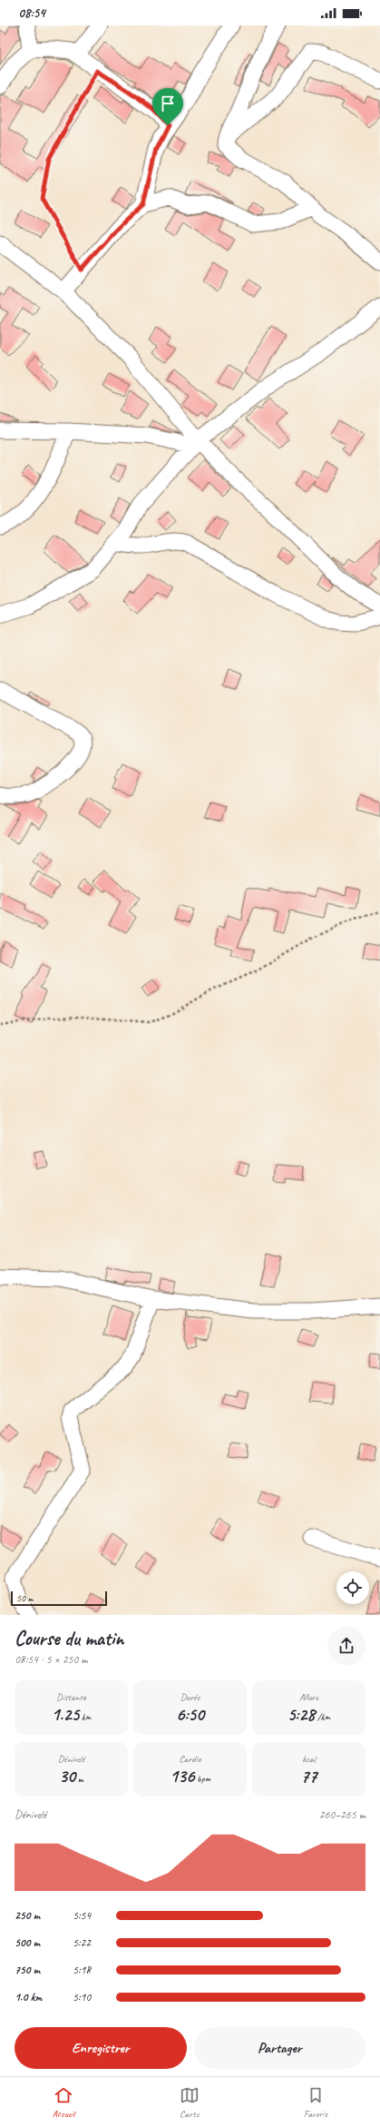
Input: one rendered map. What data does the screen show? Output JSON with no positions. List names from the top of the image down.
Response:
{
  "scale_bar": "50 m",
  "page": {
    "status": "08:54",
    "scale": "50 m",
    "heading": ["Course du matin", "08:54 · 5 × 250 m"],
    "stats": [
      ["Distance", "1.25 km"],
      ["Durée", "6:50"],
      ["Allure", "5:28 /km"],
      ["Dénivelé", "30 m"],
      ["Cardio", "136 bpm"],
      ["kcal", "77"]
    ],
    "chart": ["Dénivelé", "260–265 m"],
    "list": [
      {
        "name": "250 m",
        "note": "5:54"
      },
      {
        "name": "500 m",
        "note": "5:22"
      },
      {
        "name": "750 m",
        "note": "5:18"
      },
      {
        "name": "1.0 km",
        "note": "5:10"
      }
    ],
    "buttons": ["Enregistrer", "Partager"],
    "tabs": ["Accueil", "Carte", "Favoris"]
  }
}
